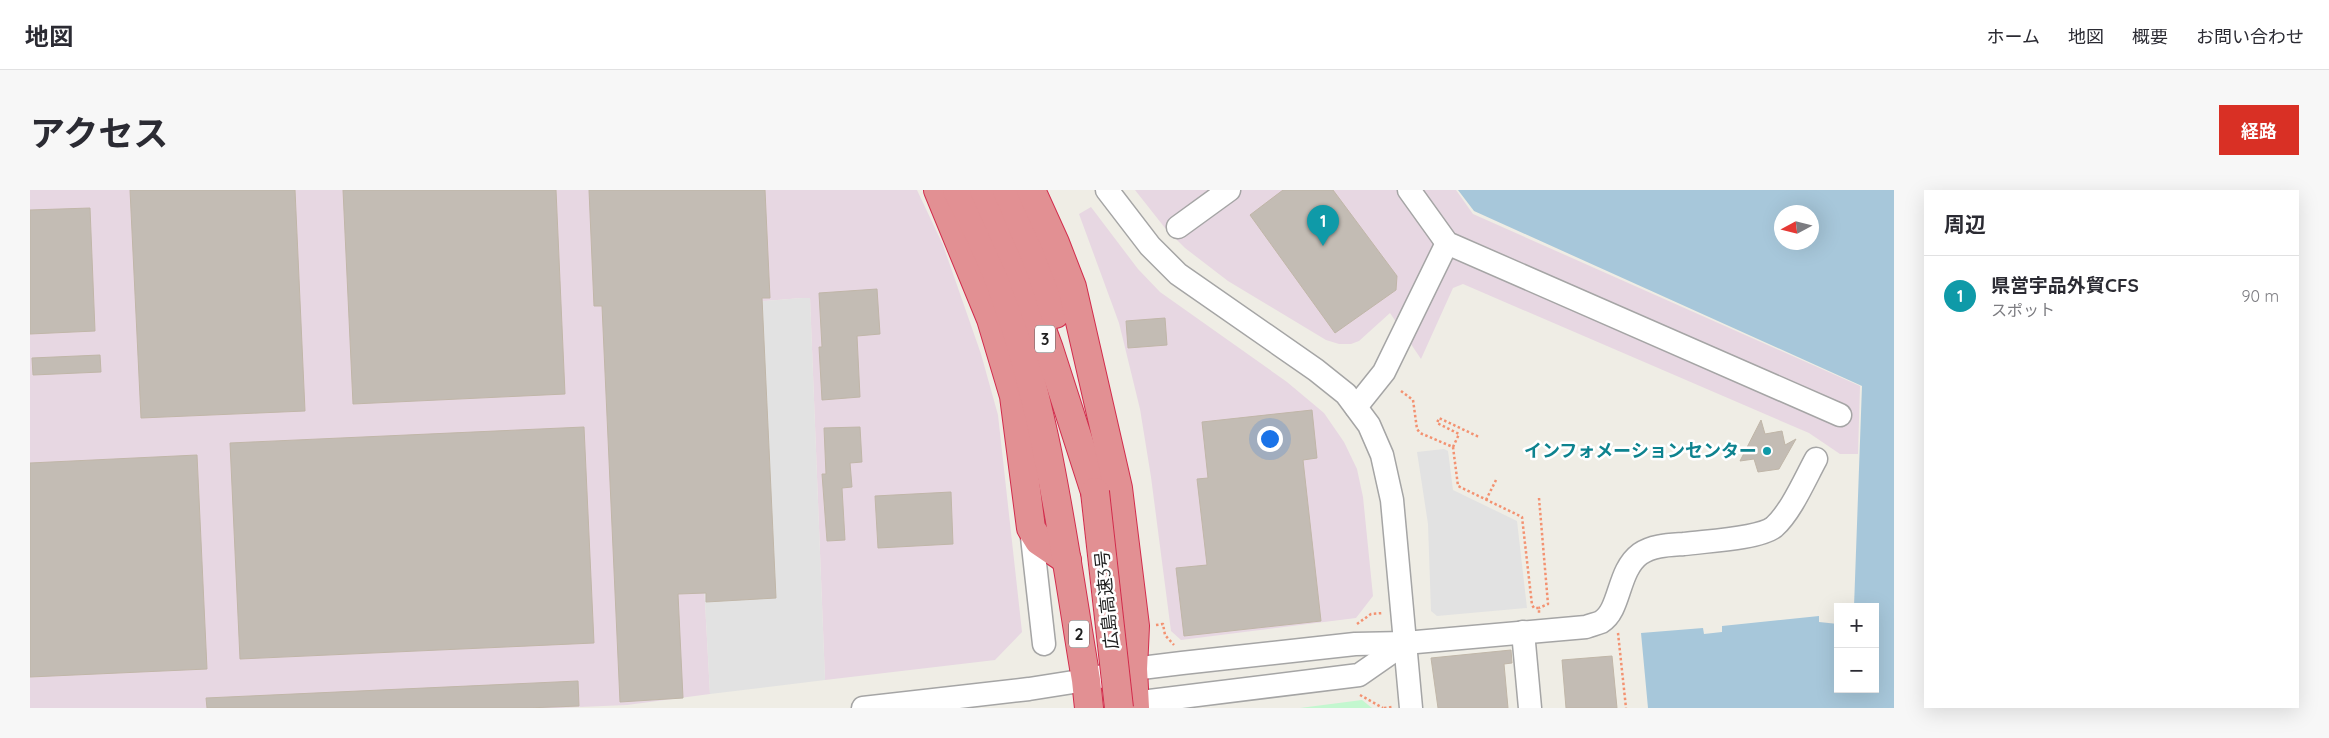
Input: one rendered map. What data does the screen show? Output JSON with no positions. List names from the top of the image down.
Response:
{
  "streets": {
    "highway": ["3", "広島高速3号", "2"]
  },
  "crossings": [
    ["3", "広島高速3号"]
  ],
  "places": ["インフォメーションセンター"],
  "north": "left",
  "page": {
    "header": "地図",
    "nav": [
      "ホーム",
      "地図",
      "概要",
      "お問い合わせ"
    ],
    "title": "アクセス",
    "buttons": "経路",
    "heading": "周辺",
    "pins": "1",
    "list": [
      {
        "mark": "1",
        "name": "県営宇品外貿CFS",
        "note": "スポット",
        "value": "90 m"
      }
    ],
    "map_buttons": ["+", "−"]
  }
}
